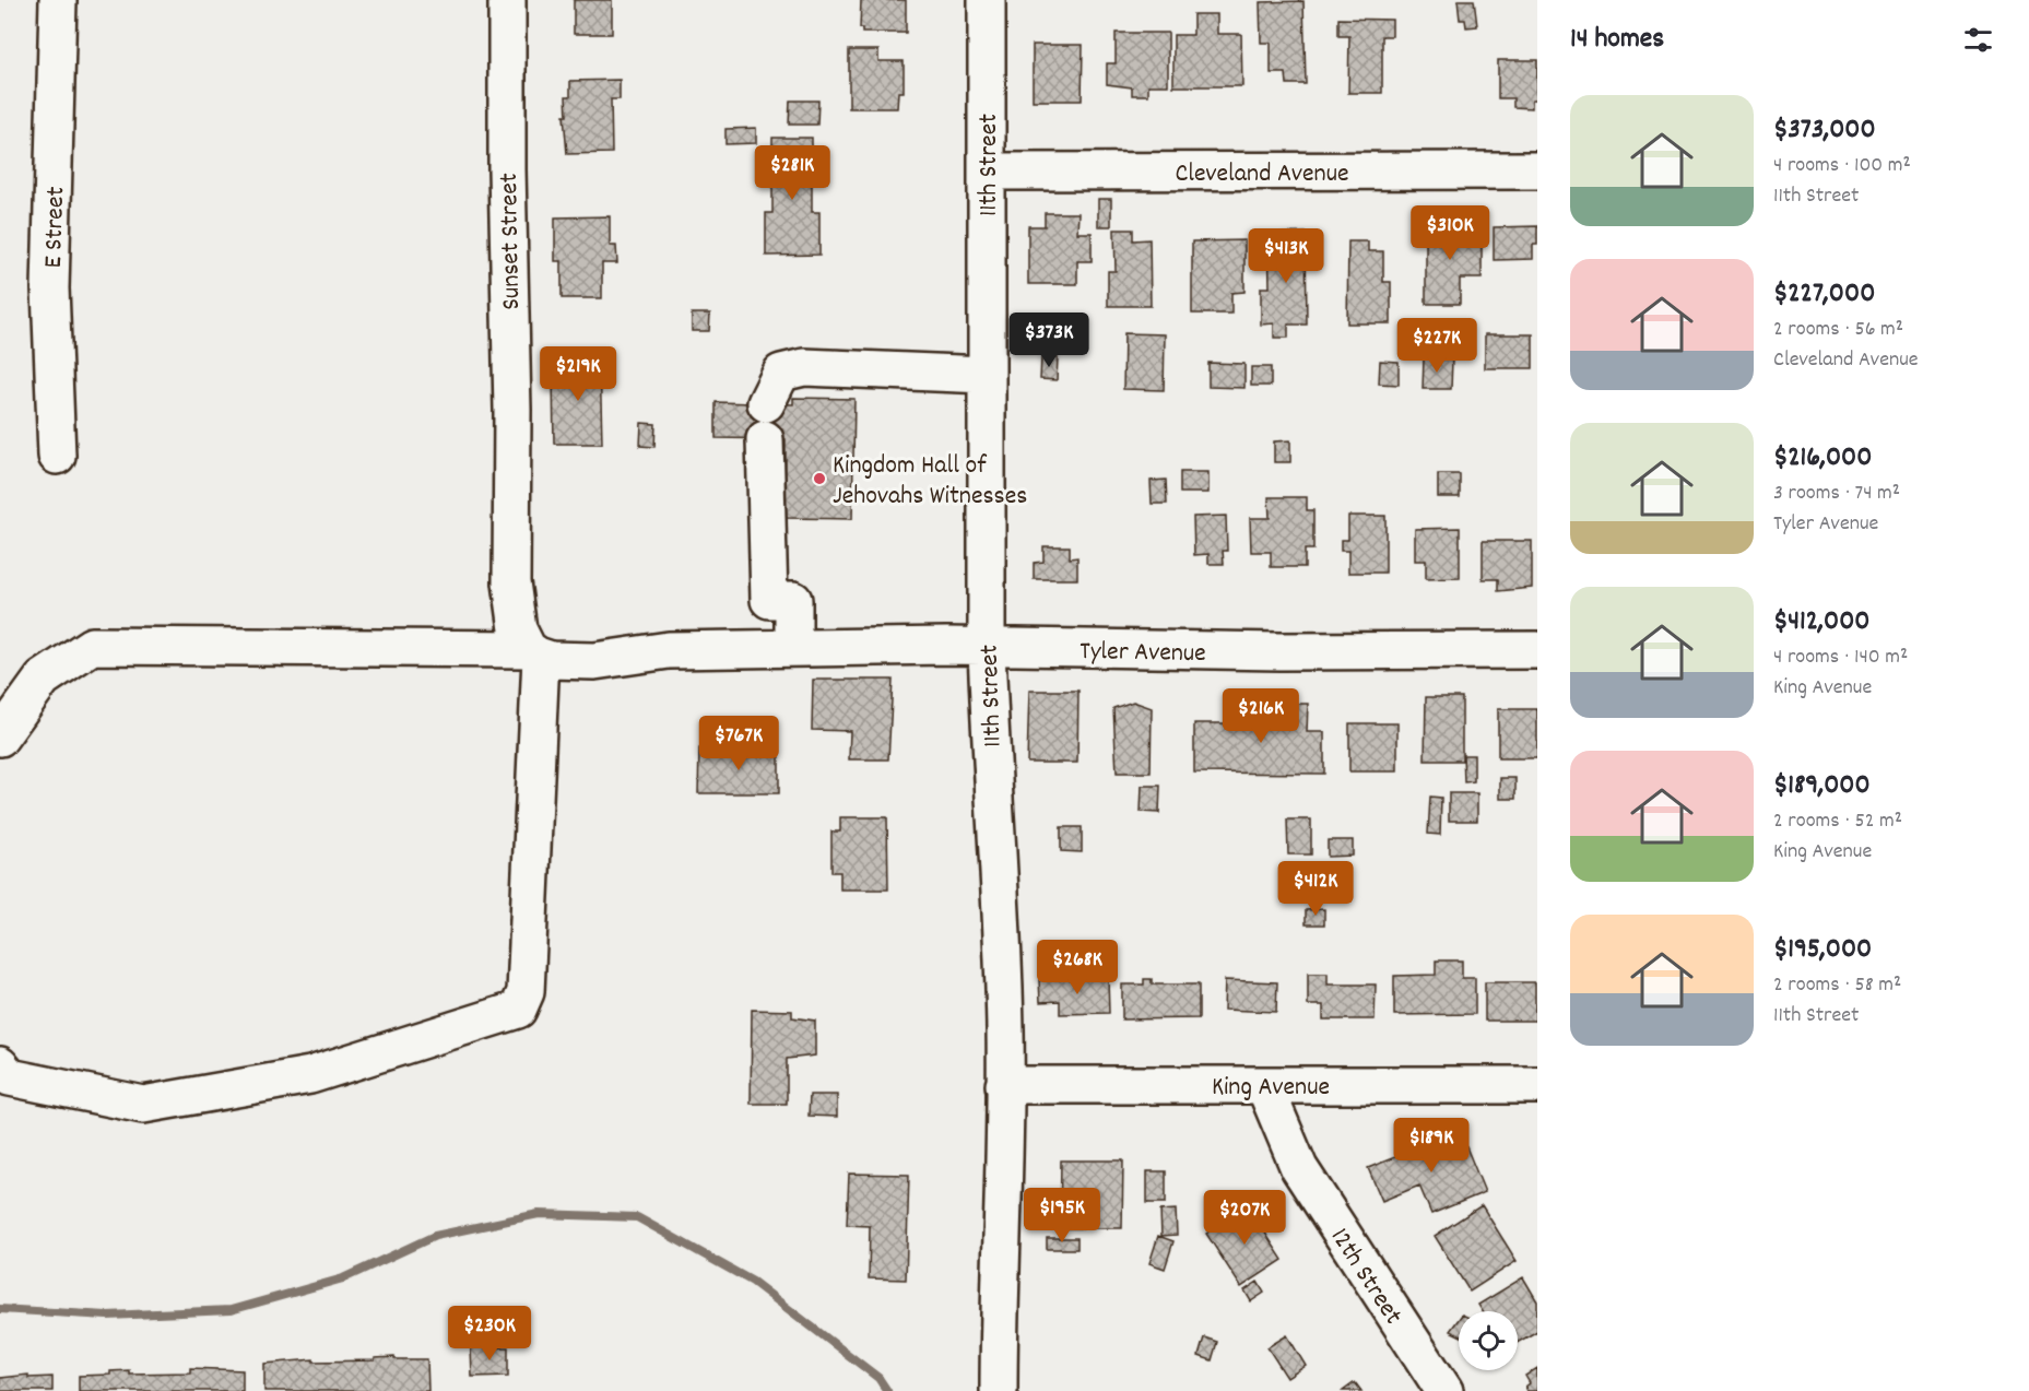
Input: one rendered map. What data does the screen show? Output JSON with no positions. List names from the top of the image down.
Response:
{
  "streets": {
    "street": [
      "11th Street",
      "Cleveland Avenue",
      "E Street",
      "Sunset Street",
      "Tyler Avenue",
      "King Avenue",
      "12th Street"
    ]
  },
  "crossings": [
    ["11th Street", "Cleveland Avenue"],
    ["11th Street", "Tyler Avenue"],
    ["11th Street", "King Avenue"],
    ["Sunset Street", "Tyler Avenue"],
    ["King Avenue", "12th Street"]
  ],
  "places": ["Kingdom Hall of Jehovahs Witnesses"],
  "page": {
    "heading": "14 homes",
    "list": [
      {
        "name": "$373,000",
        "note": "4 rooms · 100 m² · 11th Street"
      },
      {
        "name": "$227,000",
        "note": "2 rooms · 56 m² · Cleveland Avenue"
      },
      {
        "name": "$216,000",
        "note": "3 rooms · 74 m² · Tyler Avenue"
      },
      {
        "name": "$412,000",
        "note": "4 rooms · 140 m² · King Avenue"
      },
      {
        "name": "$189,000",
        "note": "2 rooms · 52 m² · King Avenue"
      },
      {
        "name": "$195,000",
        "note": "2 rooms · 58 m² · 11th Street"
      }
    ],
    "price": [
      "$281K",
      "$310K",
      "$413K",
      "$373K",
      "$227K",
      "$219K",
      "$216K",
      "$767K",
      "$412K",
      "$268K",
      "$189K",
      "$195K",
      "$207K",
      "$230K"
    ]
  }
}
